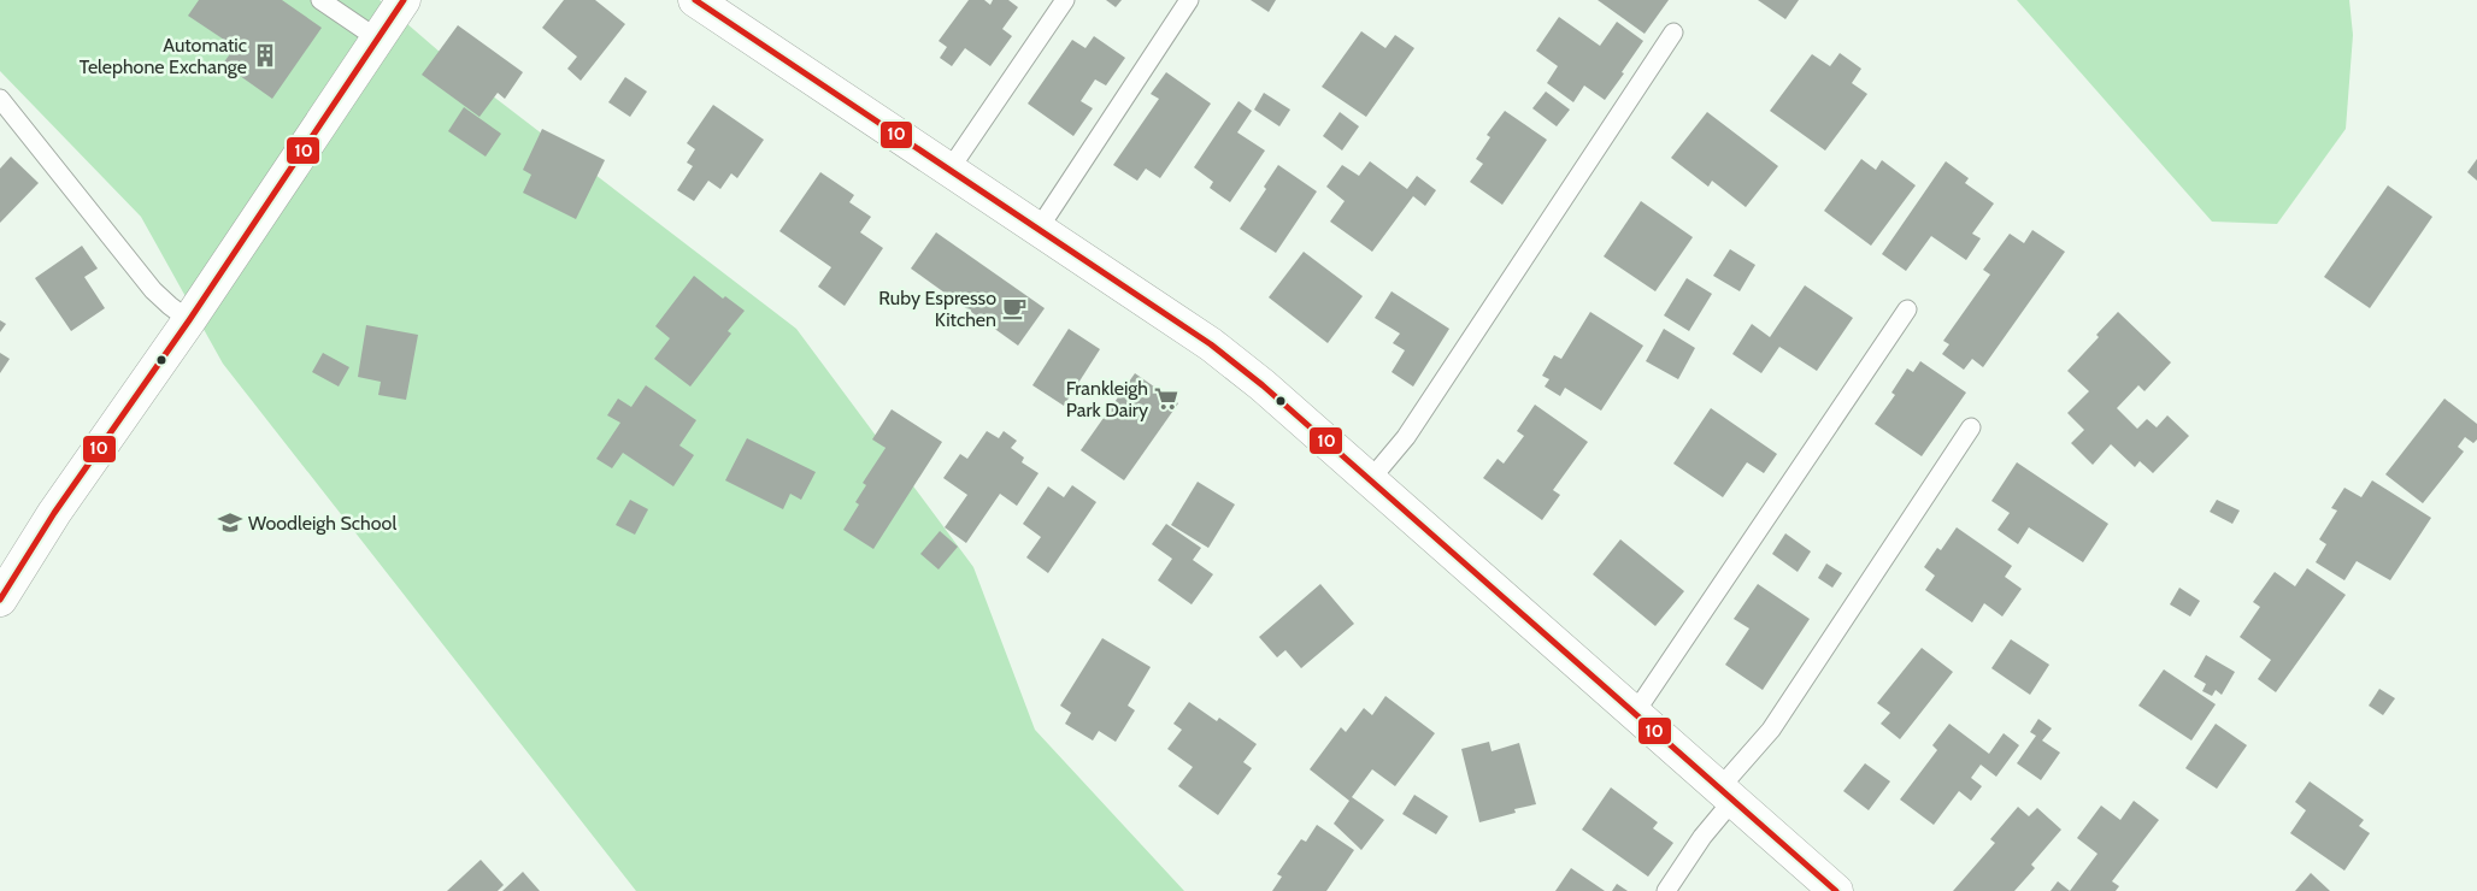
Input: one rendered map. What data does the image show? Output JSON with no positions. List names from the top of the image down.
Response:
{
  "places": {
    "building": ["Automatic Telephone Exchange"],
    "cafe": ["Ruby Espresso Kitchen"],
    "supermarket": ["Frankleigh Park Dairy"],
    "school or university": ["Woodleigh School"]
  },
  "lines": ["transit line 10"]
}
